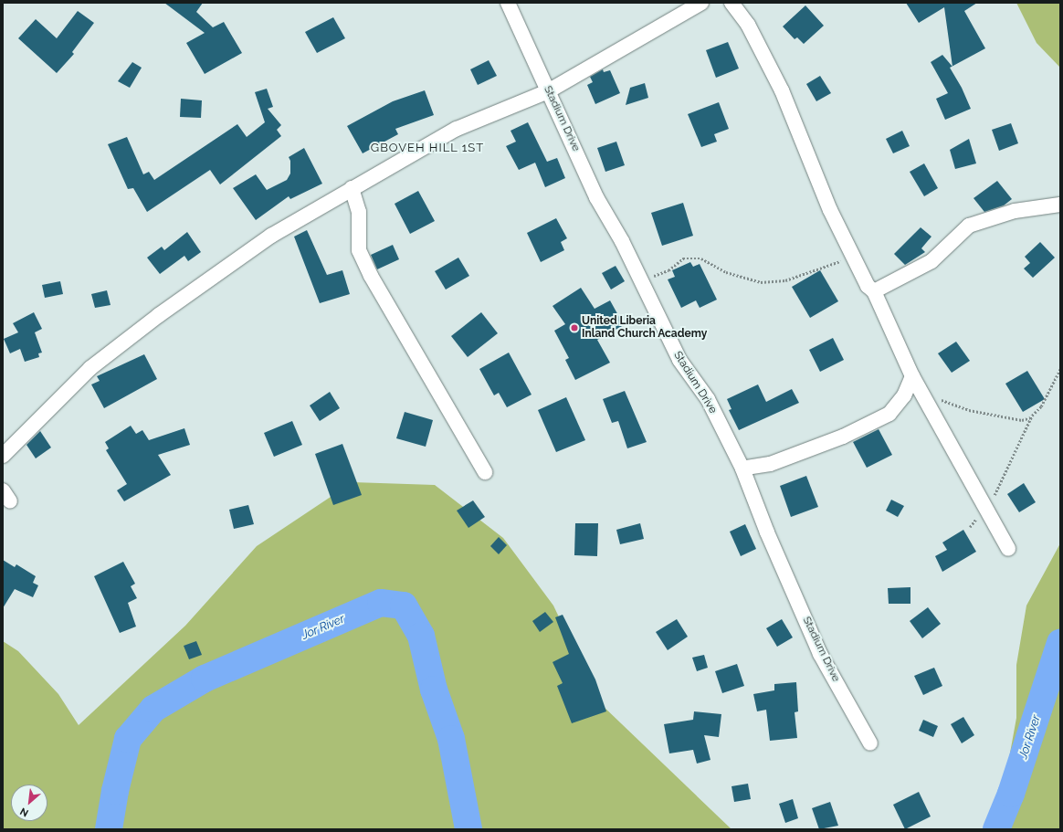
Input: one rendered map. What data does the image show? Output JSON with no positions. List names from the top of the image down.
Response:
{
  "streets": {
    "street": ["Stadium Drive"]
  },
  "districts": ["GBOVEH HILL 1ST"],
  "water": ["Jor River"],
  "places": ["United Liberia Inland Church Academy"],
  "north": "bottom left"
}
